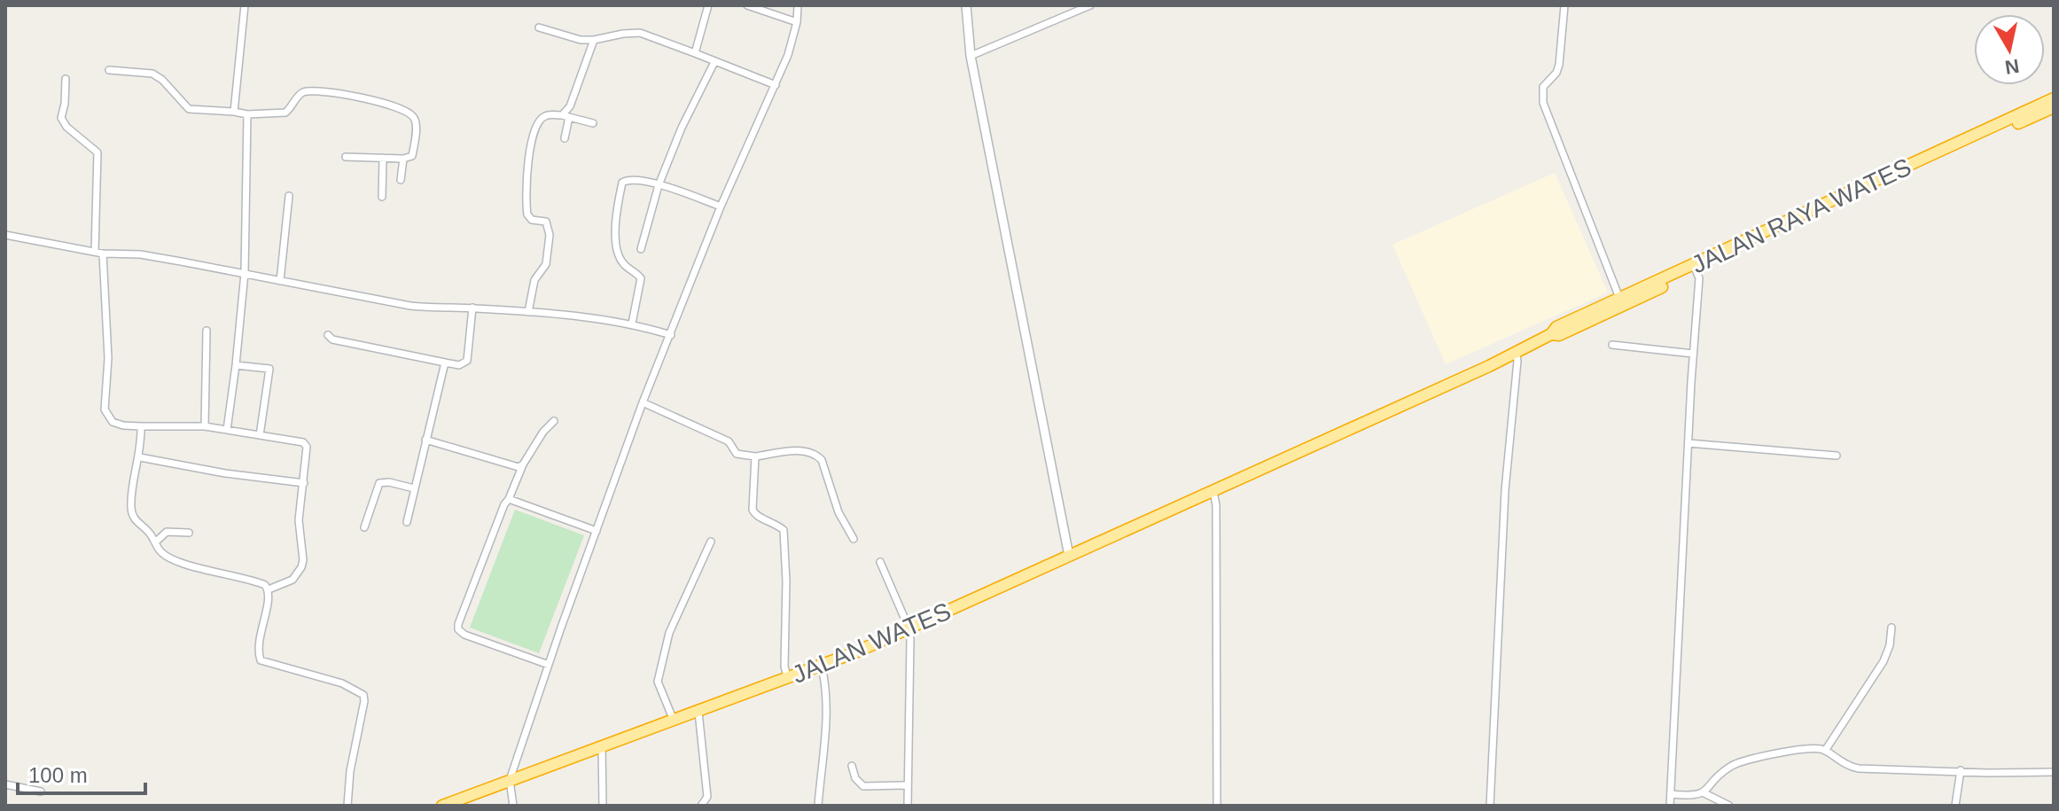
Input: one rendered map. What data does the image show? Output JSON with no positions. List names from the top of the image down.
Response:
{
  "streets": {
    "highway": ["JALAN RAYA WATES", "JALAN WATES"]
  },
  "crossings": [
    ["JALAN RAYA WATES", "JALAN WATES"]
  ],
  "scale_bar": "100 m",
  "north": "bottom"
}
